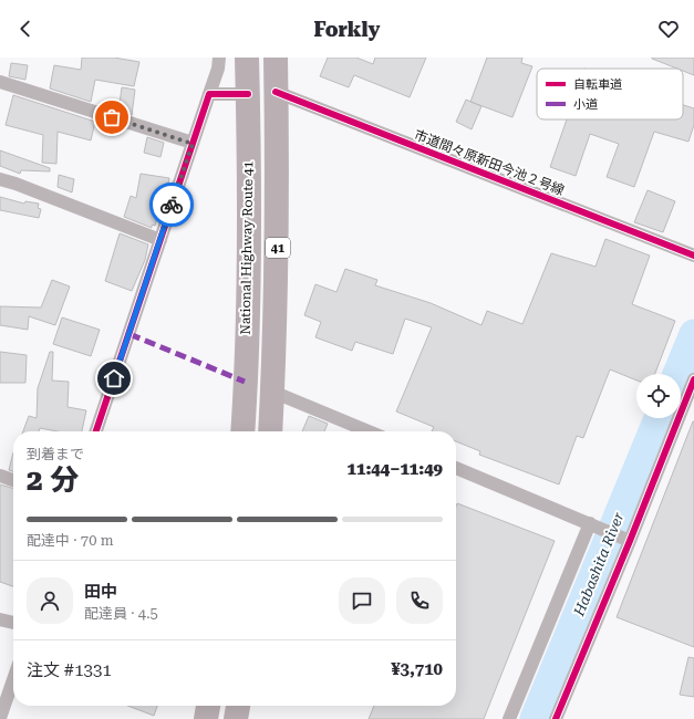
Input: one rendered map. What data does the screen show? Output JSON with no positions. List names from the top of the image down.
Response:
{
  "streets": {
    "highway": ["National Highway Route 41", "41"],
    "street": ["市道間々原新田今池２号線"]
  },
  "crossings": [
    ["市道間々原新田今池２号線", "41"]
  ],
  "water": ["Habashita River"],
  "legend": ["自転車道", "小道"],
  "page": {
    "header": "Forkly",
    "heading": ["2 分", "到着まで", "11:44–11:49"],
    "panel": [
      "田中",
      "配達員 · 4.5",
      "注文 #1331",
      "¥3,710"
    ],
    "bar": "配達中 · 70 m"
  }
}
